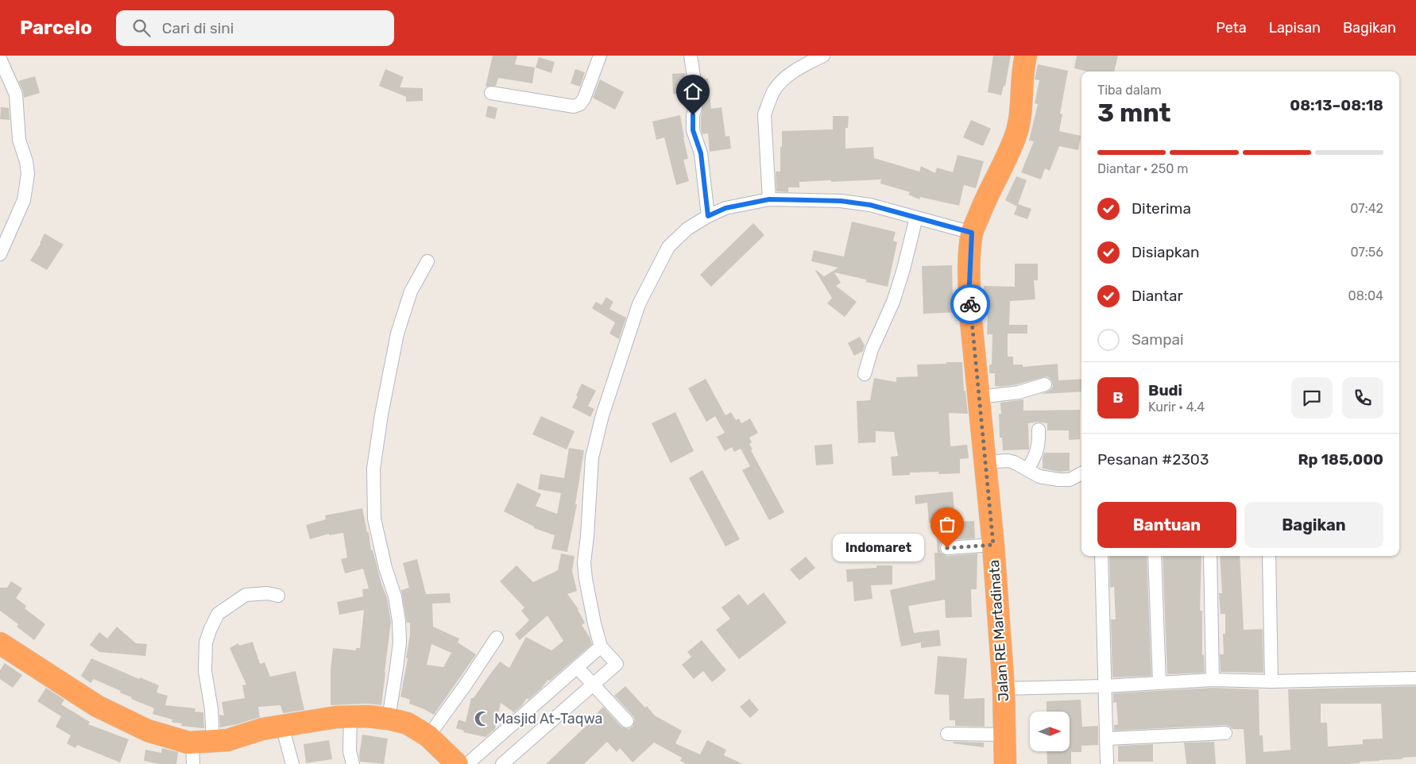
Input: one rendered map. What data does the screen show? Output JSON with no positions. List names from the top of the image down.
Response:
{
  "streets": {
    "highway": ["Jalan RE Martadinata"]
  },
  "places": {
    "other": ["Indomaret"],
    "mosque": ["Masjid At-Taqwa"]
  },
  "north": "right",
  "page": {
    "header": "Parcelo",
    "search": "Cari di sini",
    "nav": ["Peta", "Lapisan", "Bagikan"],
    "heading": ["3 mnt", "Tiba dalam", "08:13–08:18"],
    "panel": [
      "Budi",
      "Kurir · 4.4",
      "Pesanan #2303",
      "Rp 185,000"
    ],
    "bar": "Diantar · 250 m",
    "list": [
      ["Diterima", "07:42"],
      ["Disiapkan", "07:56"],
      ["Diantar", "08:04"],
      "Sampai"
    ],
    "round": "B",
    "buttons": ["Bantuan", "Bagikan"],
    "bubble": "Indomaret"
  }
}
